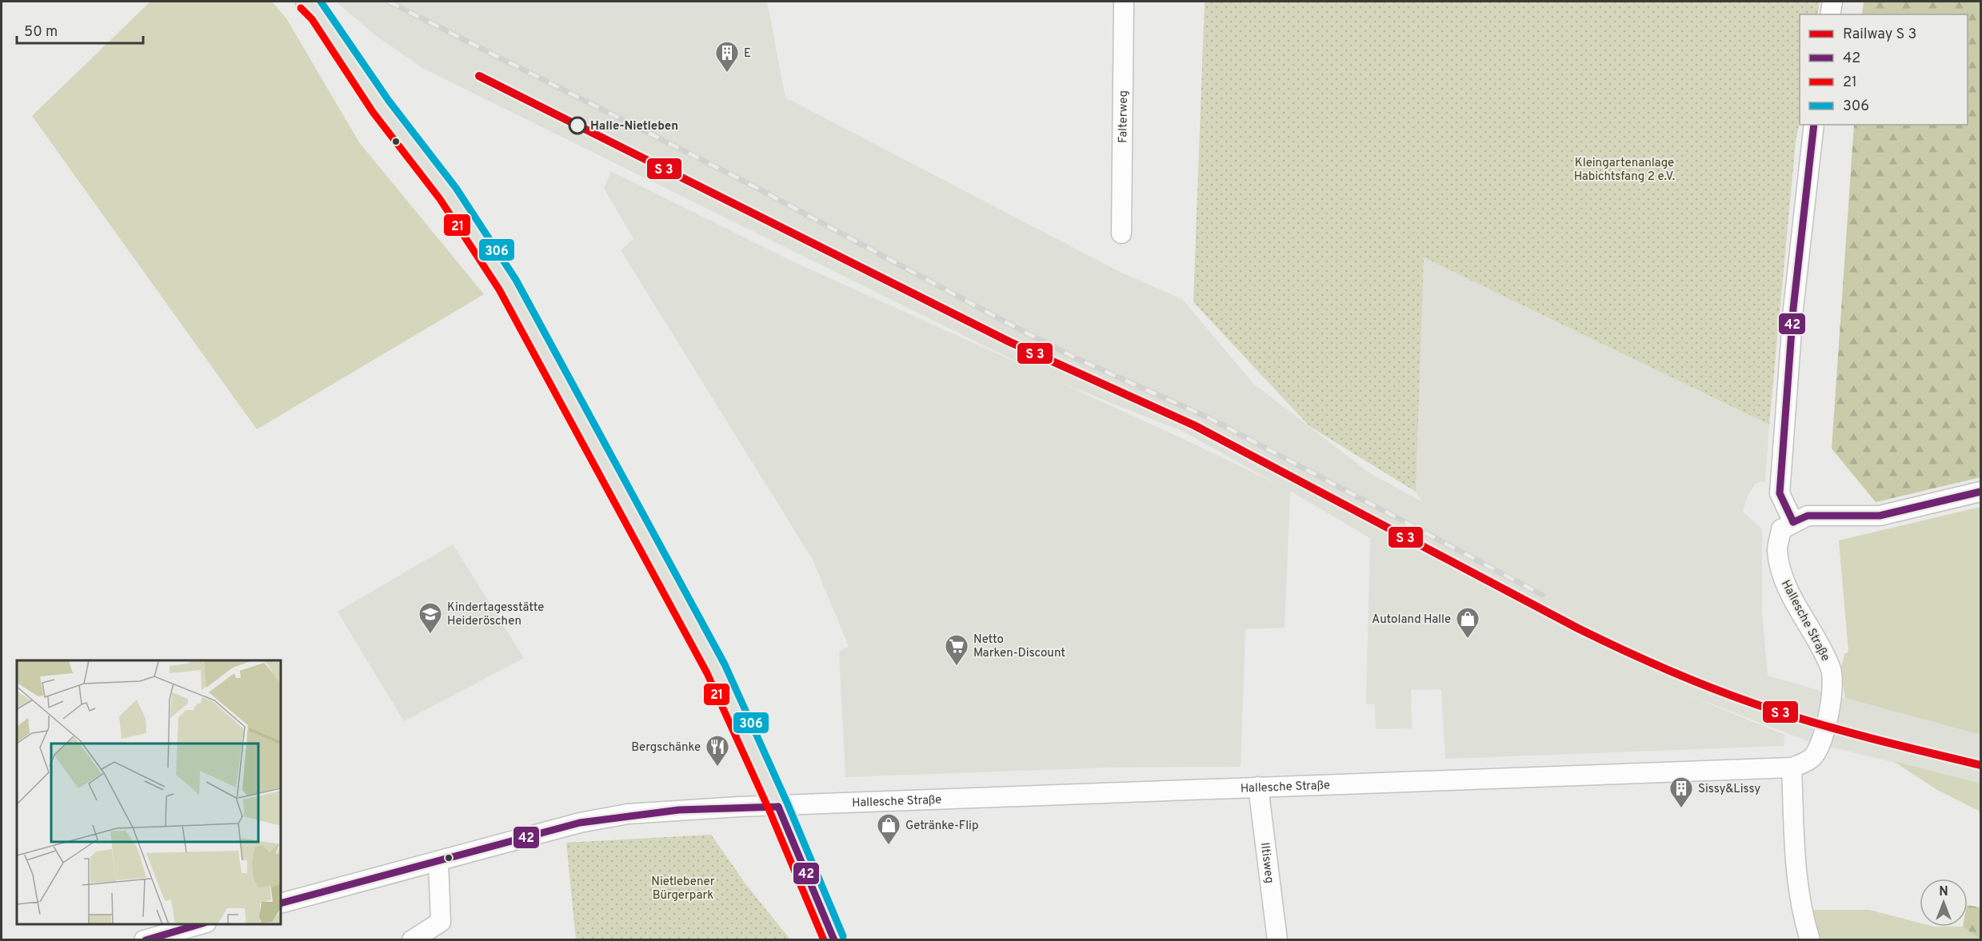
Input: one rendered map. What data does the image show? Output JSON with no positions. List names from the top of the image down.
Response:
{
  "streets": {
    "street": ["Falterweg", "Hallesche Straße", "Iltisweg"]
  },
  "crossings": [
    ["Hallesche Straße", "Iltisweg"]
  ],
  "parks": ["Kleingartenanlage Habichtsfang 2 e.V.", "Nietlebener Bürgerpark"],
  "places": {
    "building": ["E", "Sissy&Lissy"],
    "other": ["Halle-Nietleben"],
    "school or university": ["Kindertagesstätte Heideröschen"],
    "shop": ["Autoland Halle", "Getränke-Flip"],
    "supermarket": ["Netto Marken-Discount"],
    "restaurant": ["Bergschänke"]
  },
  "lines": ["transit line 306", "transit line 21", "transit line 42"],
  "legend": [
    "Railway S 3",
    "42",
    "21",
    "306"
  ],
  "scale_bar": "50 m",
  "north": "top"
}
